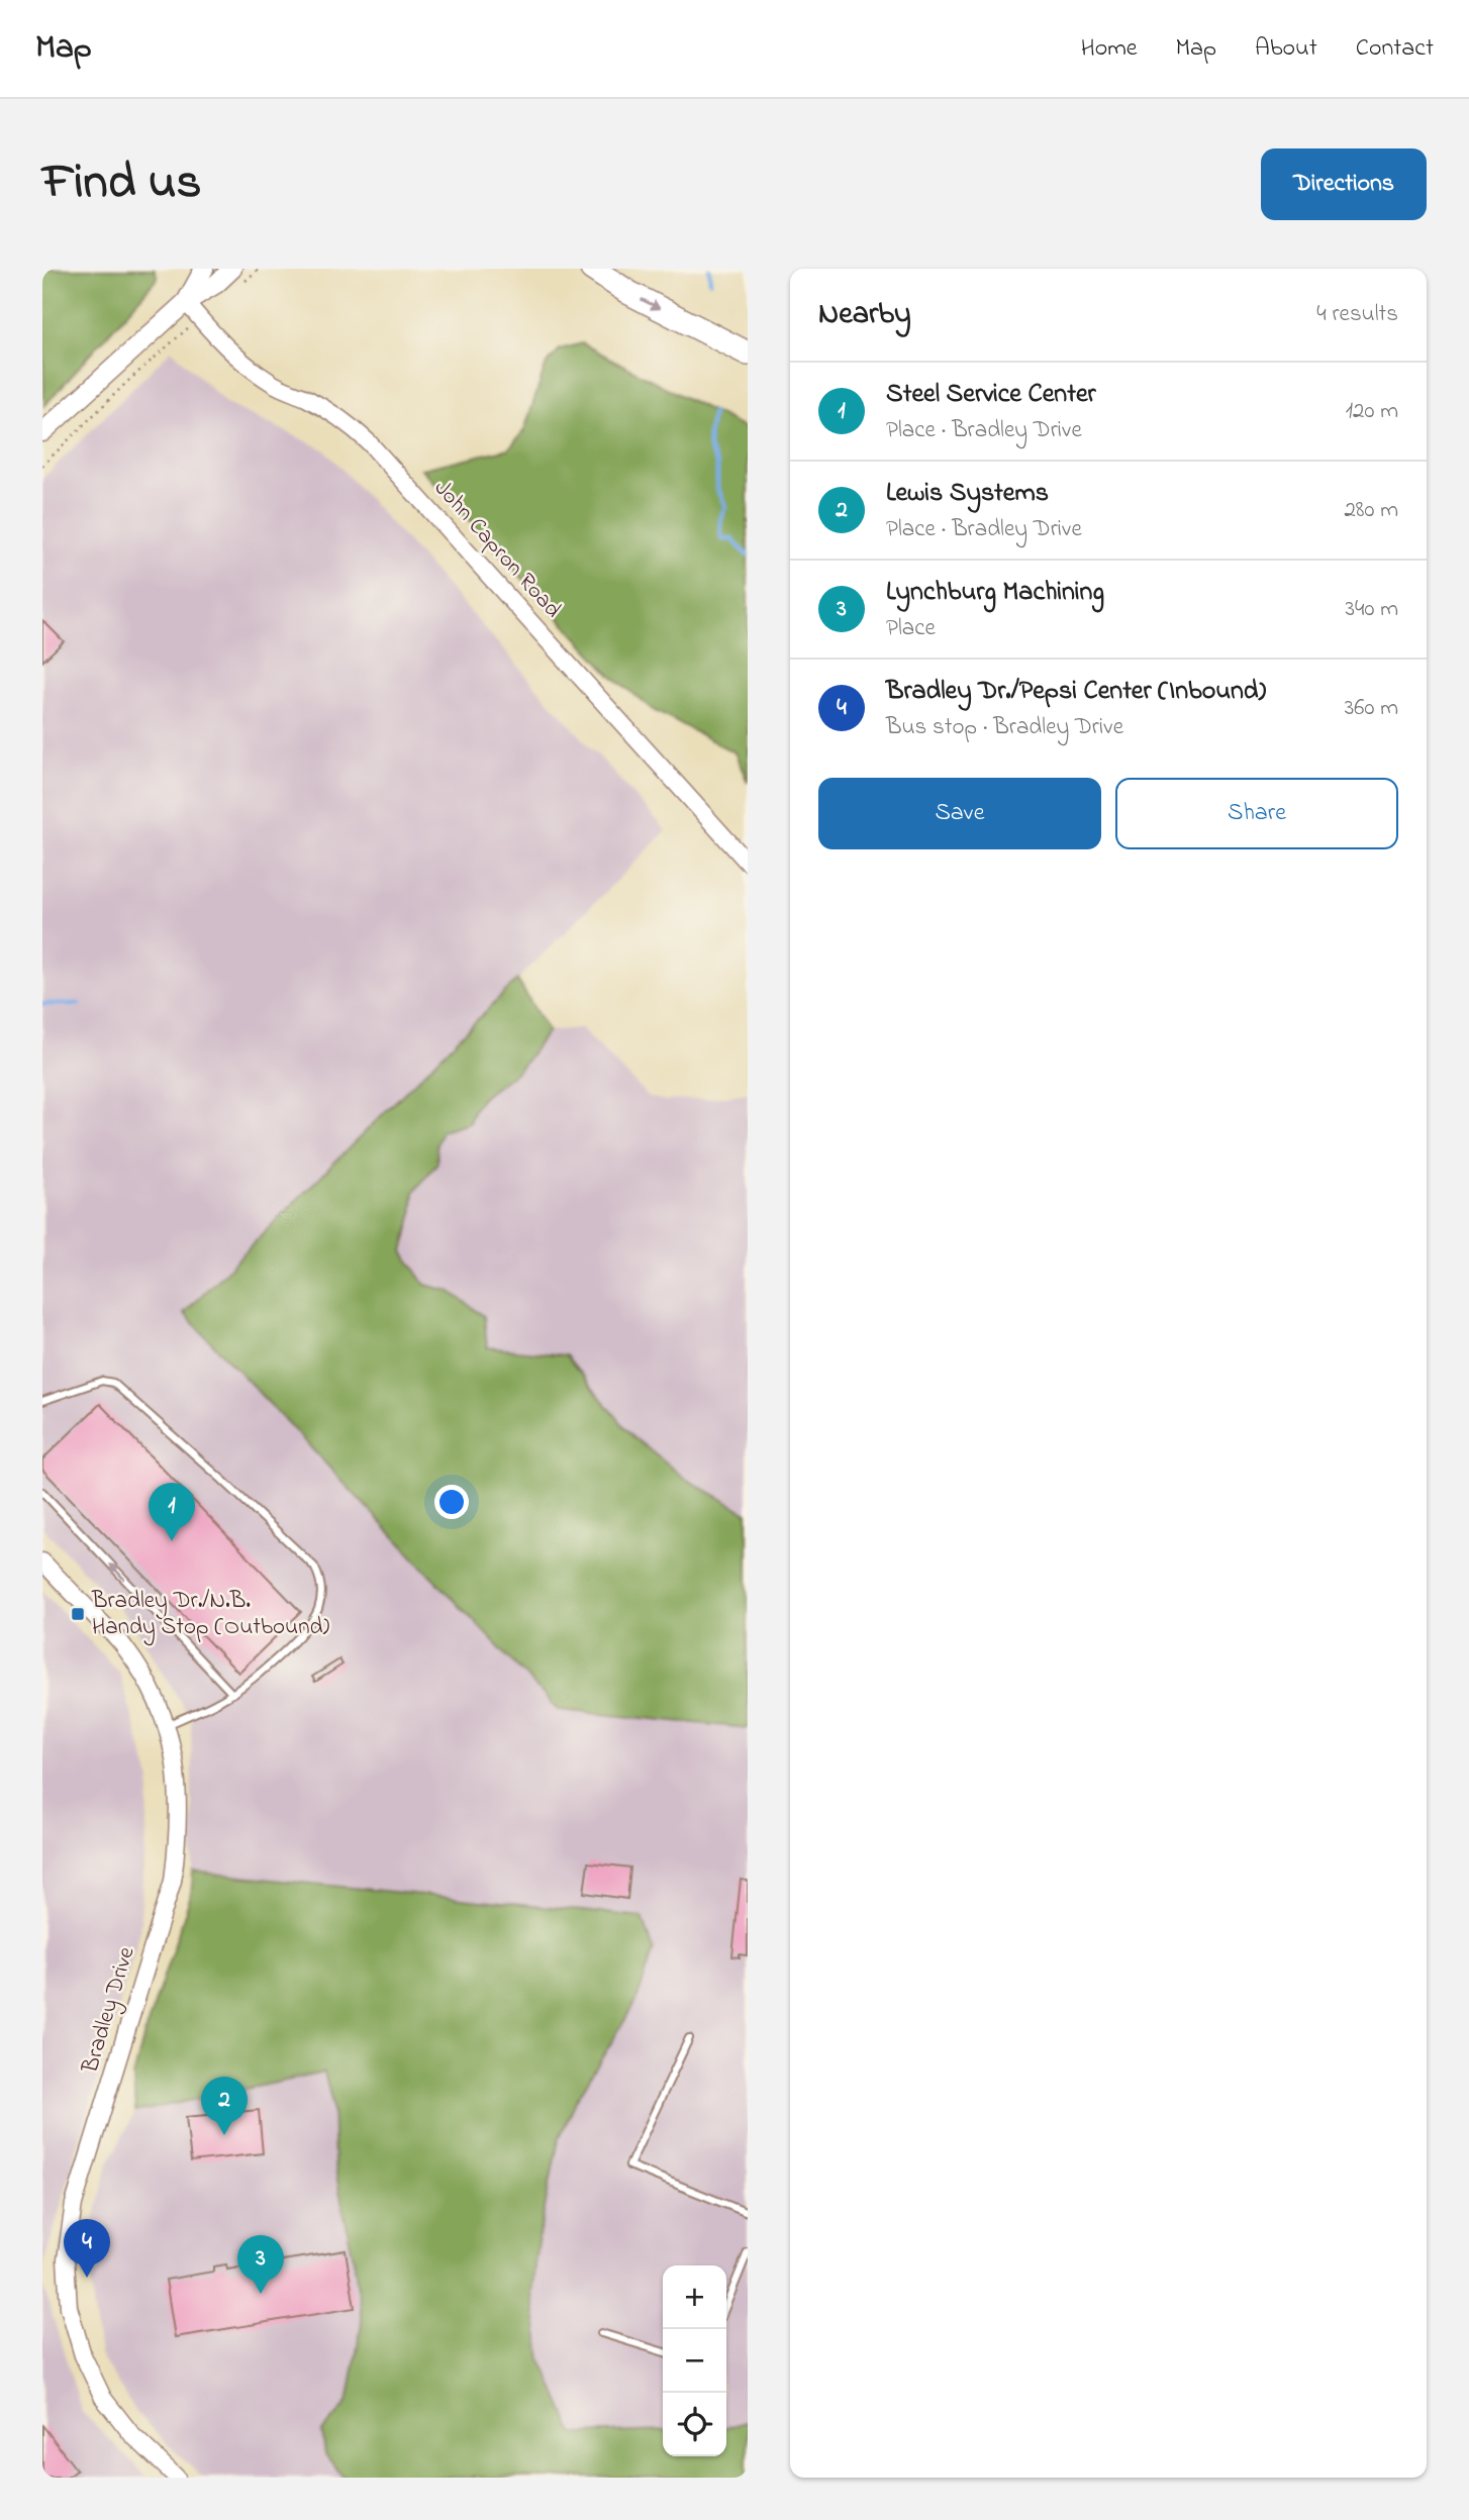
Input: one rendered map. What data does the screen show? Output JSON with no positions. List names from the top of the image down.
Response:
{
  "streets": {
    "street": ["John Capron Road", "Bradley Drive"]
  },
  "places": {
    "transit": ["Bradley Dr./N.B. Handy Stop (Outbound)"]
  },
  "page": {
    "header": "Map",
    "nav": [
      "Home",
      "Map",
      "About",
      "Contact"
    ],
    "title": "Find us",
    "buttons": [
      "Directions",
      ["Save", "Share"]
    ],
    "heading": ["Nearby", "4 results"],
    "list": [
      {
        "mark": "1",
        "name": "Steel Service Center",
        "note": "Place · Bradley Drive",
        "value": "120 m"
      },
      {
        "mark": "2",
        "name": "Lewis Systems",
        "note": "Place · Bradley Drive",
        "value": "280 m"
      },
      {
        "mark": "3",
        "name": "Lynchburg Machining",
        "note": "Place",
        "value": "340 m"
      },
      {
        "mark": "4",
        "name": "Bradley Dr./Pepsi Center (Inbound)",
        "note": "Bus stop · Bradley Drive",
        "value": "360 m"
      }
    ],
    "pins": [
      "1",
      "2",
      "4",
      "3"
    ],
    "map_buttons": ["+", "−"]
  }
}
